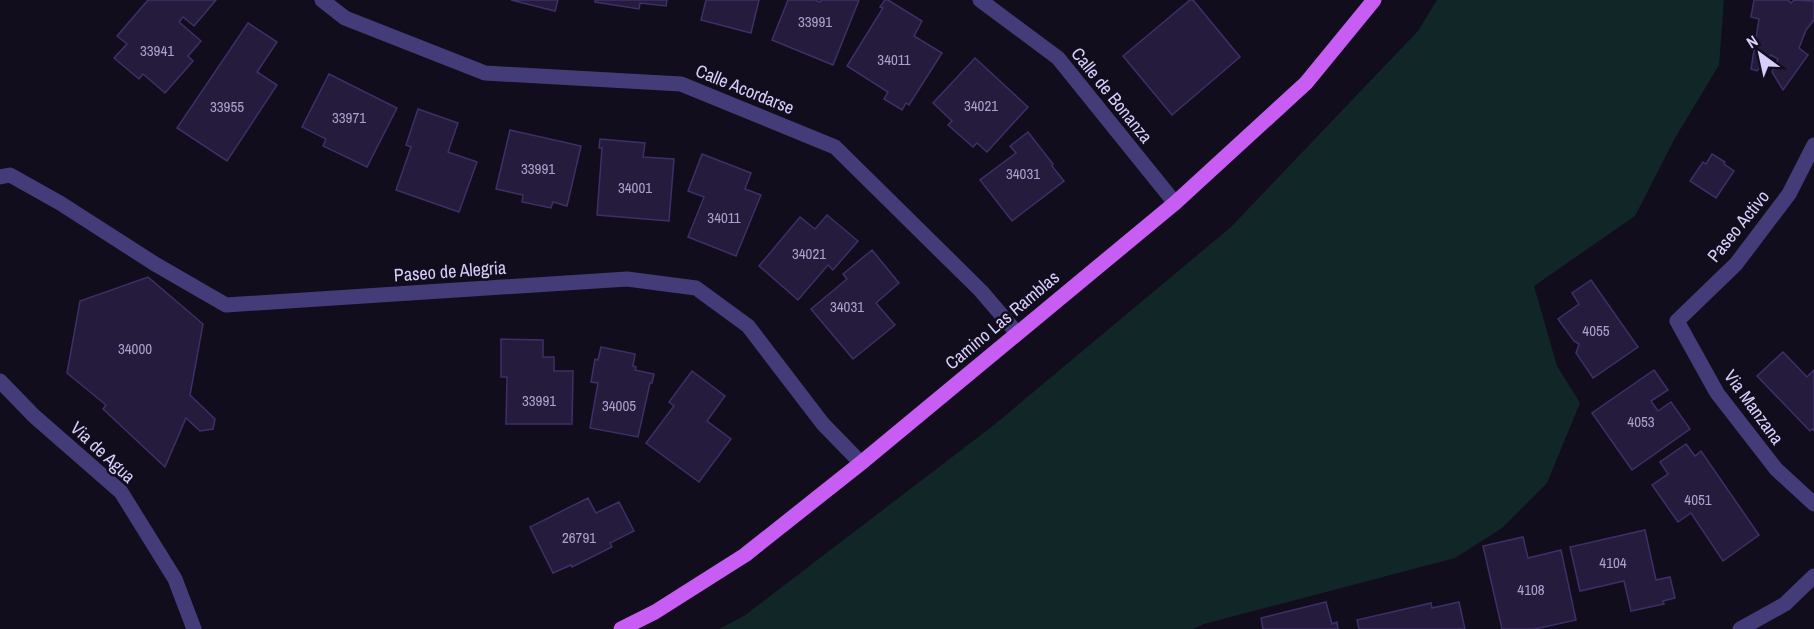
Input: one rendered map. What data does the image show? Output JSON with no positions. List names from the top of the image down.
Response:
{
  "streets": {
    "main road": ["Camino Las Ramblas"],
    "street": [
      "Calle Acordarse",
      "Calle de Bonanza",
      "Paseo Activo",
      "Paseo de Alegria",
      "Via Manzana",
      "Via de Agua"
    ]
  },
  "crossings": [
    ["Calle Acordarse", "Camino Las Ramblas"],
    ["Calle de Bonanza", "Camino Las Ramblas"],
    ["Paseo Activo", "Via Manzana"],
    ["Paseo de Alegria", "Camino Las Ramblas"]
  ],
  "house_numbers": [
    "33991",
    "33941",
    "34011",
    "34021",
    "33955",
    "33971",
    "33991",
    "34031",
    "34001",
    "34011",
    "34021",
    "34031",
    "4055",
    "34000",
    "33991",
    "34005",
    "4053",
    "4051",
    "26791",
    "4104",
    "4108"
  ],
  "north": "top left"
}
